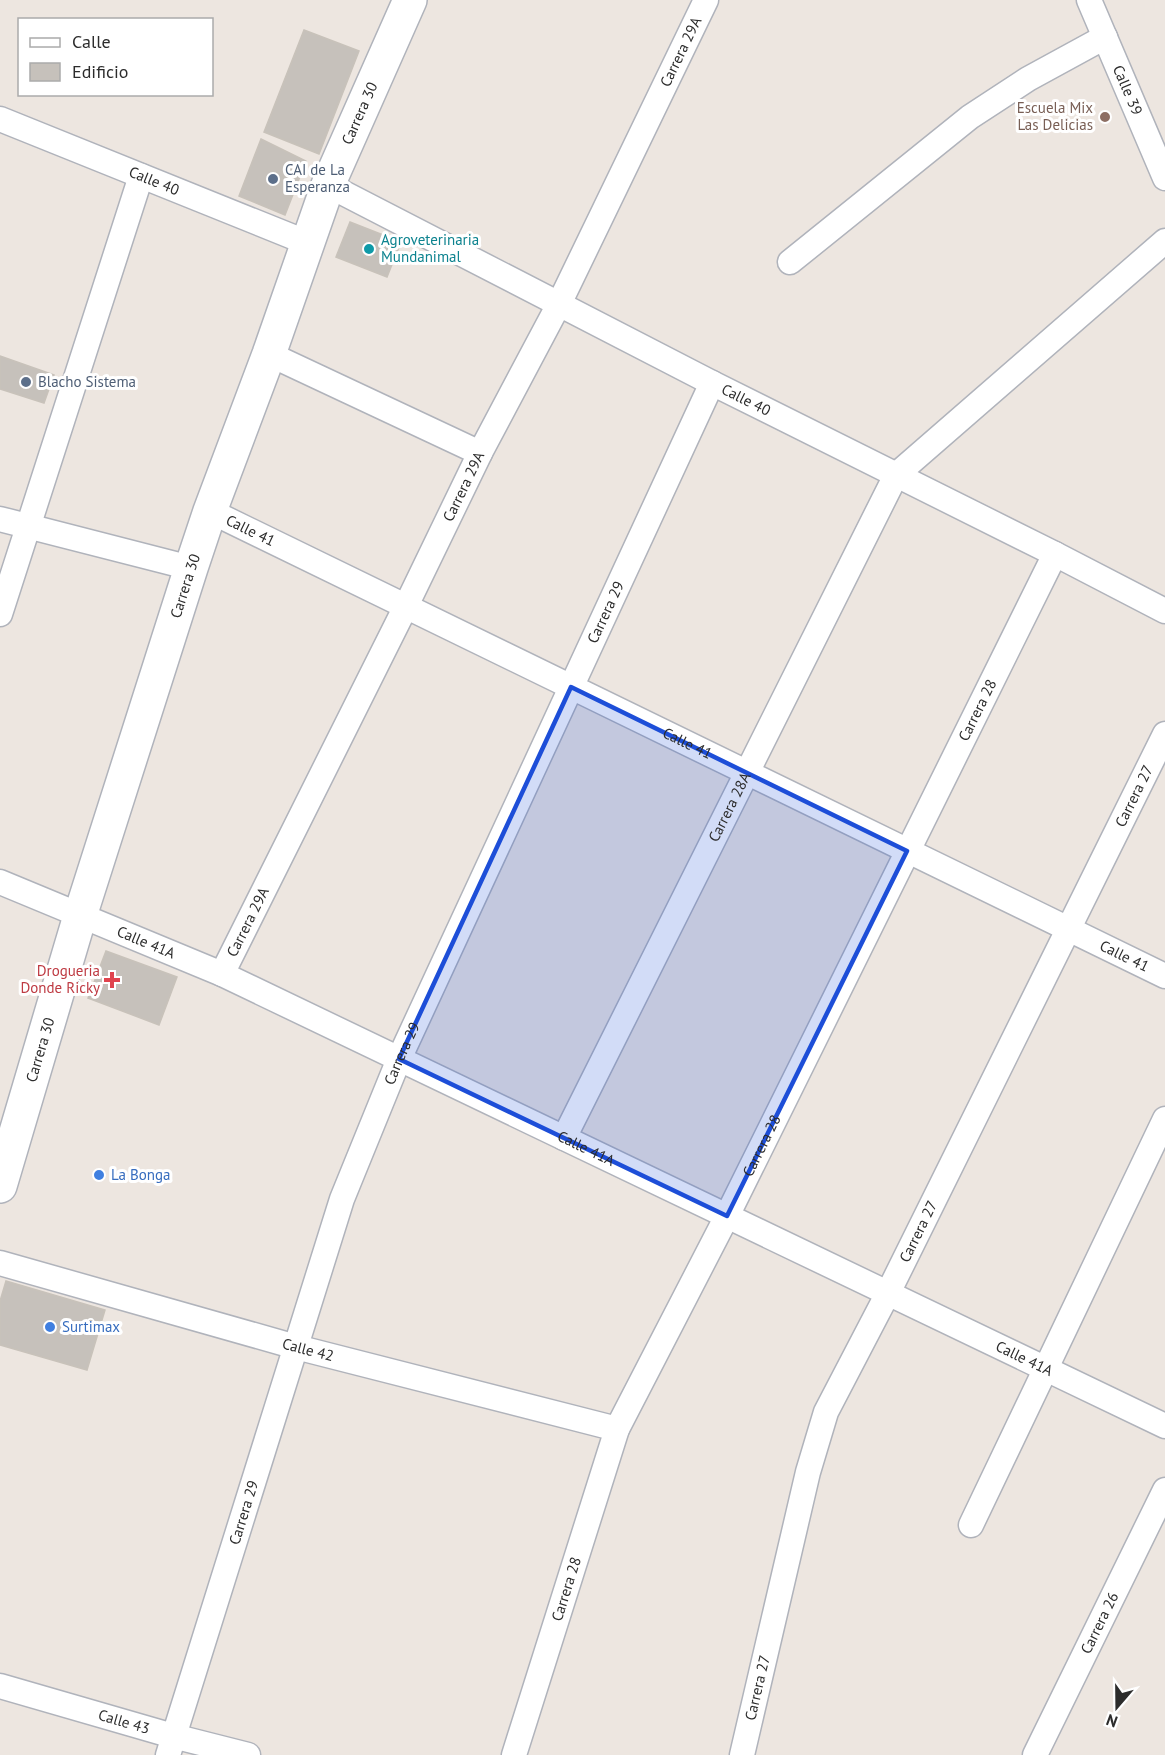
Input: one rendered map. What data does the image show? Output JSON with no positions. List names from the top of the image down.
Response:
{
  "streets": {
    "main road": ["Carrera 30"],
    "street": [
      "Carrera 29A",
      "Calle 39",
      "Calle 40",
      "Calle 41",
      "Carrera 29",
      "Carrera 28",
      "Carrera 27",
      "Carrera 28A",
      "Calle 41A",
      "Calle 42",
      "Carrera 26",
      "Calle 43"
    ]
  },
  "crossings": [
    ["Carrera 29A", "Calle 40"],
    ["Carrera 29A", "Calle 41"],
    ["Carrera 29A", "Calle 41A"],
    ["Carrera 30", "Calle 40"],
    ["Carrera 30", "Calle 41"],
    ["Carrera 30", "Calle 41A"],
    ["Calle 40", "Carrera 29"],
    ["Calle 40", "Carrera 28"],
    ["Calle 40", "Carrera 28A"],
    ["Calle 41", "Carrera 29"],
    ["Calle 41", "Carrera 28"],
    ["Calle 41", "Carrera 27"],
    ["Calle 41", "Carrera 28A"],
    ["Carrera 29", "Calle 41A"],
    ["Carrera 29", "Calle 42"],
    ["Carrera 29", "Calle 43"],
    ["Carrera 28", "Calle 41A"],
    ["Carrera 28", "Calle 42"],
    ["Carrera 27", "Calle 41A"],
    ["Carrera 28A", "Calle 41A"]
  ],
  "places": {
    "other": [
      "Escuela Mix Las Delicias",
      "CAI de La Esperanza",
      "Agroveterinaria Mundanimal",
      "Blacho Sistema",
      "La Bonga",
      "Surtimax"
    ],
    "health": ["Drogueria Donde Ricky"]
  },
  "legend": ["Calle", "Edificio"],
  "north": "bottom"
}
